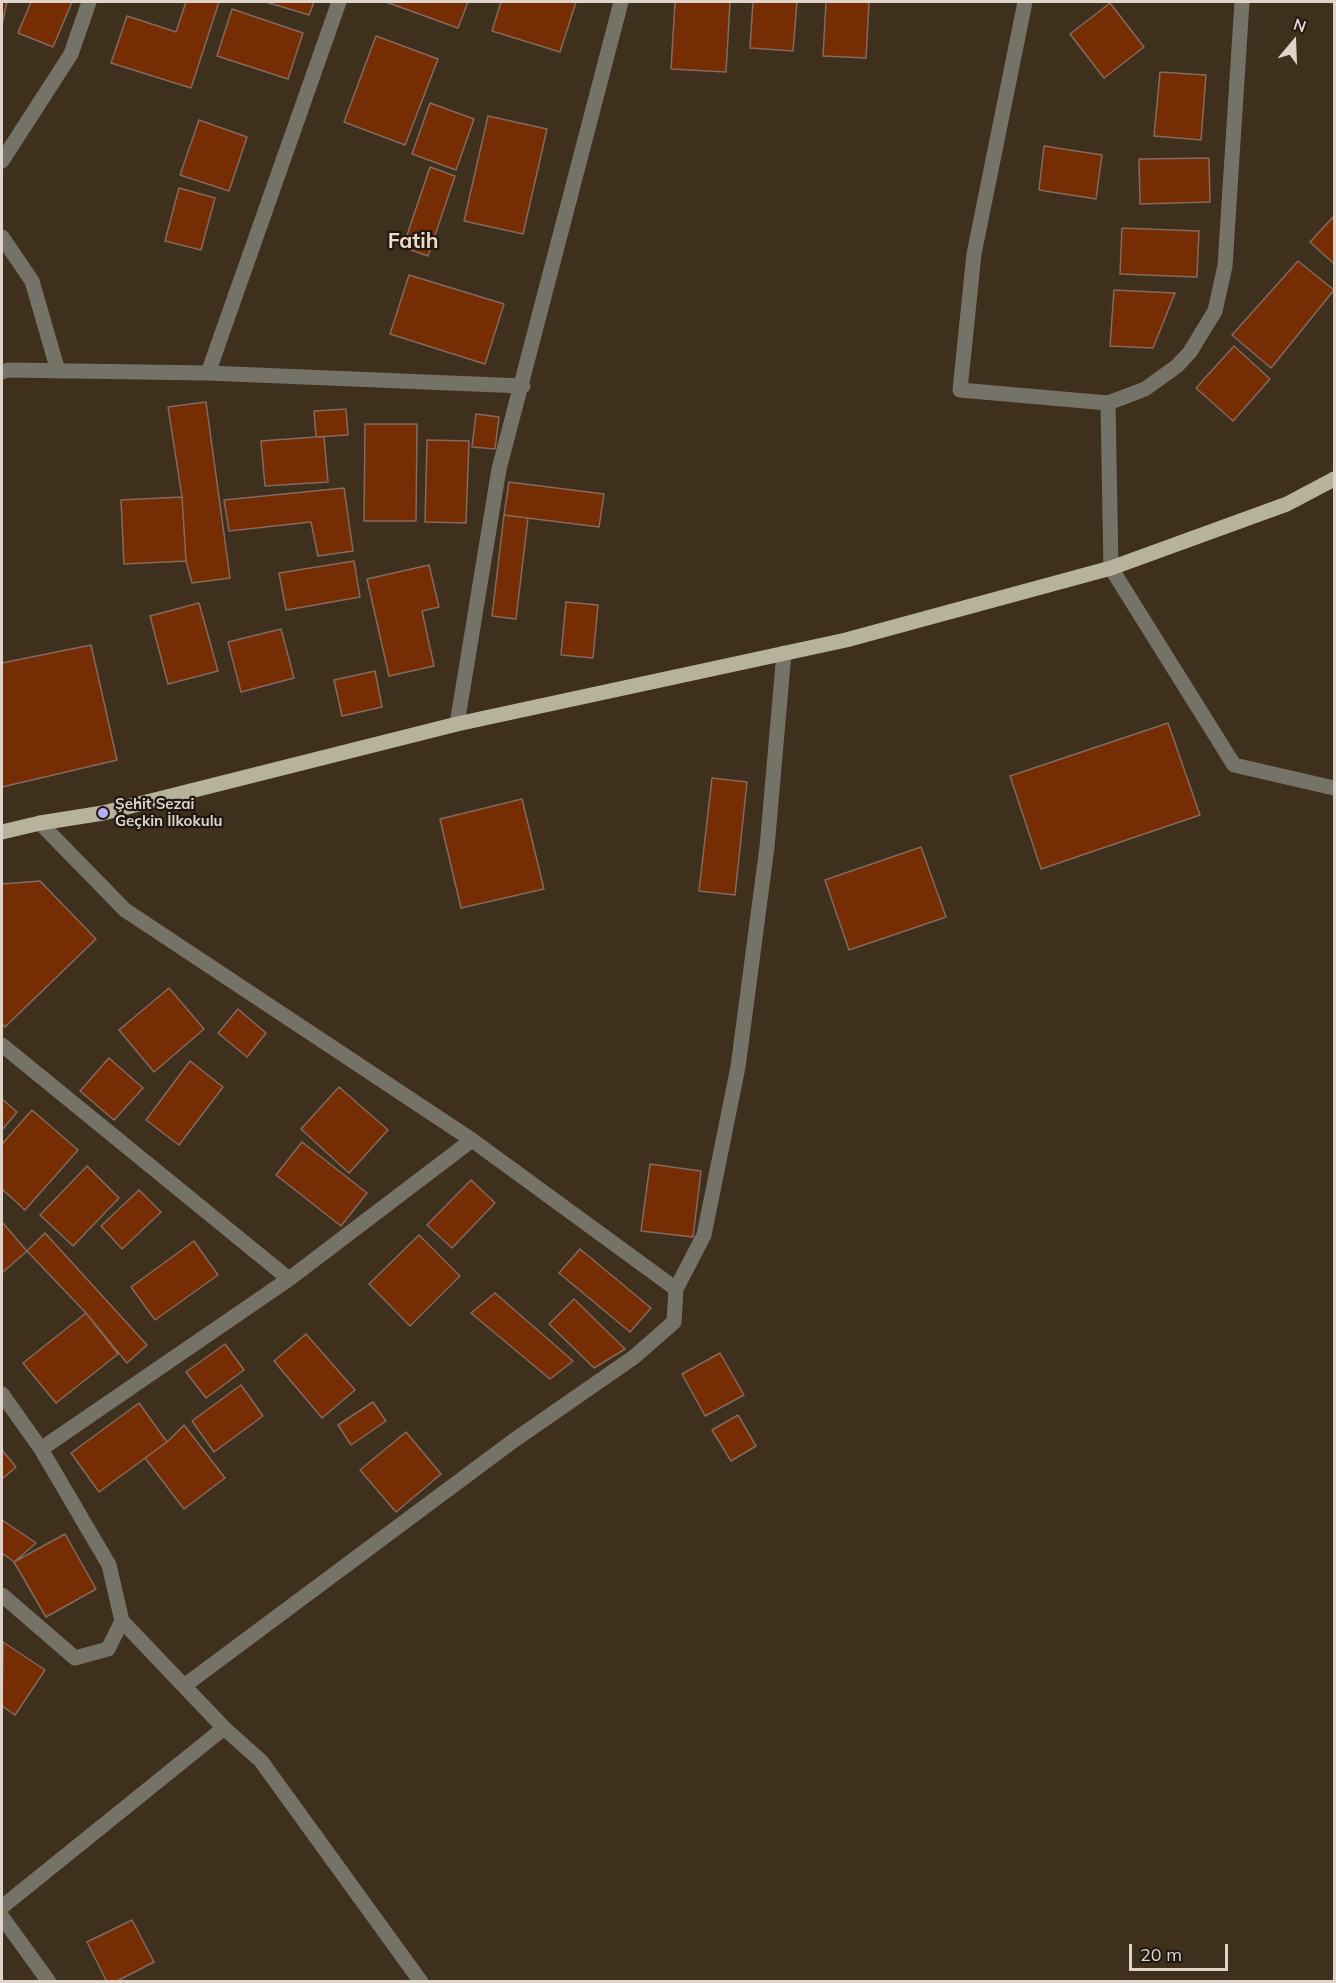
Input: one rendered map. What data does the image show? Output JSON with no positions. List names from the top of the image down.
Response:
{
  "districts": ["Fatih"],
  "places": ["Şehit Sezai Geçkin İlkokulu"],
  "scale_bar": "20 m",
  "north": "top"
}
